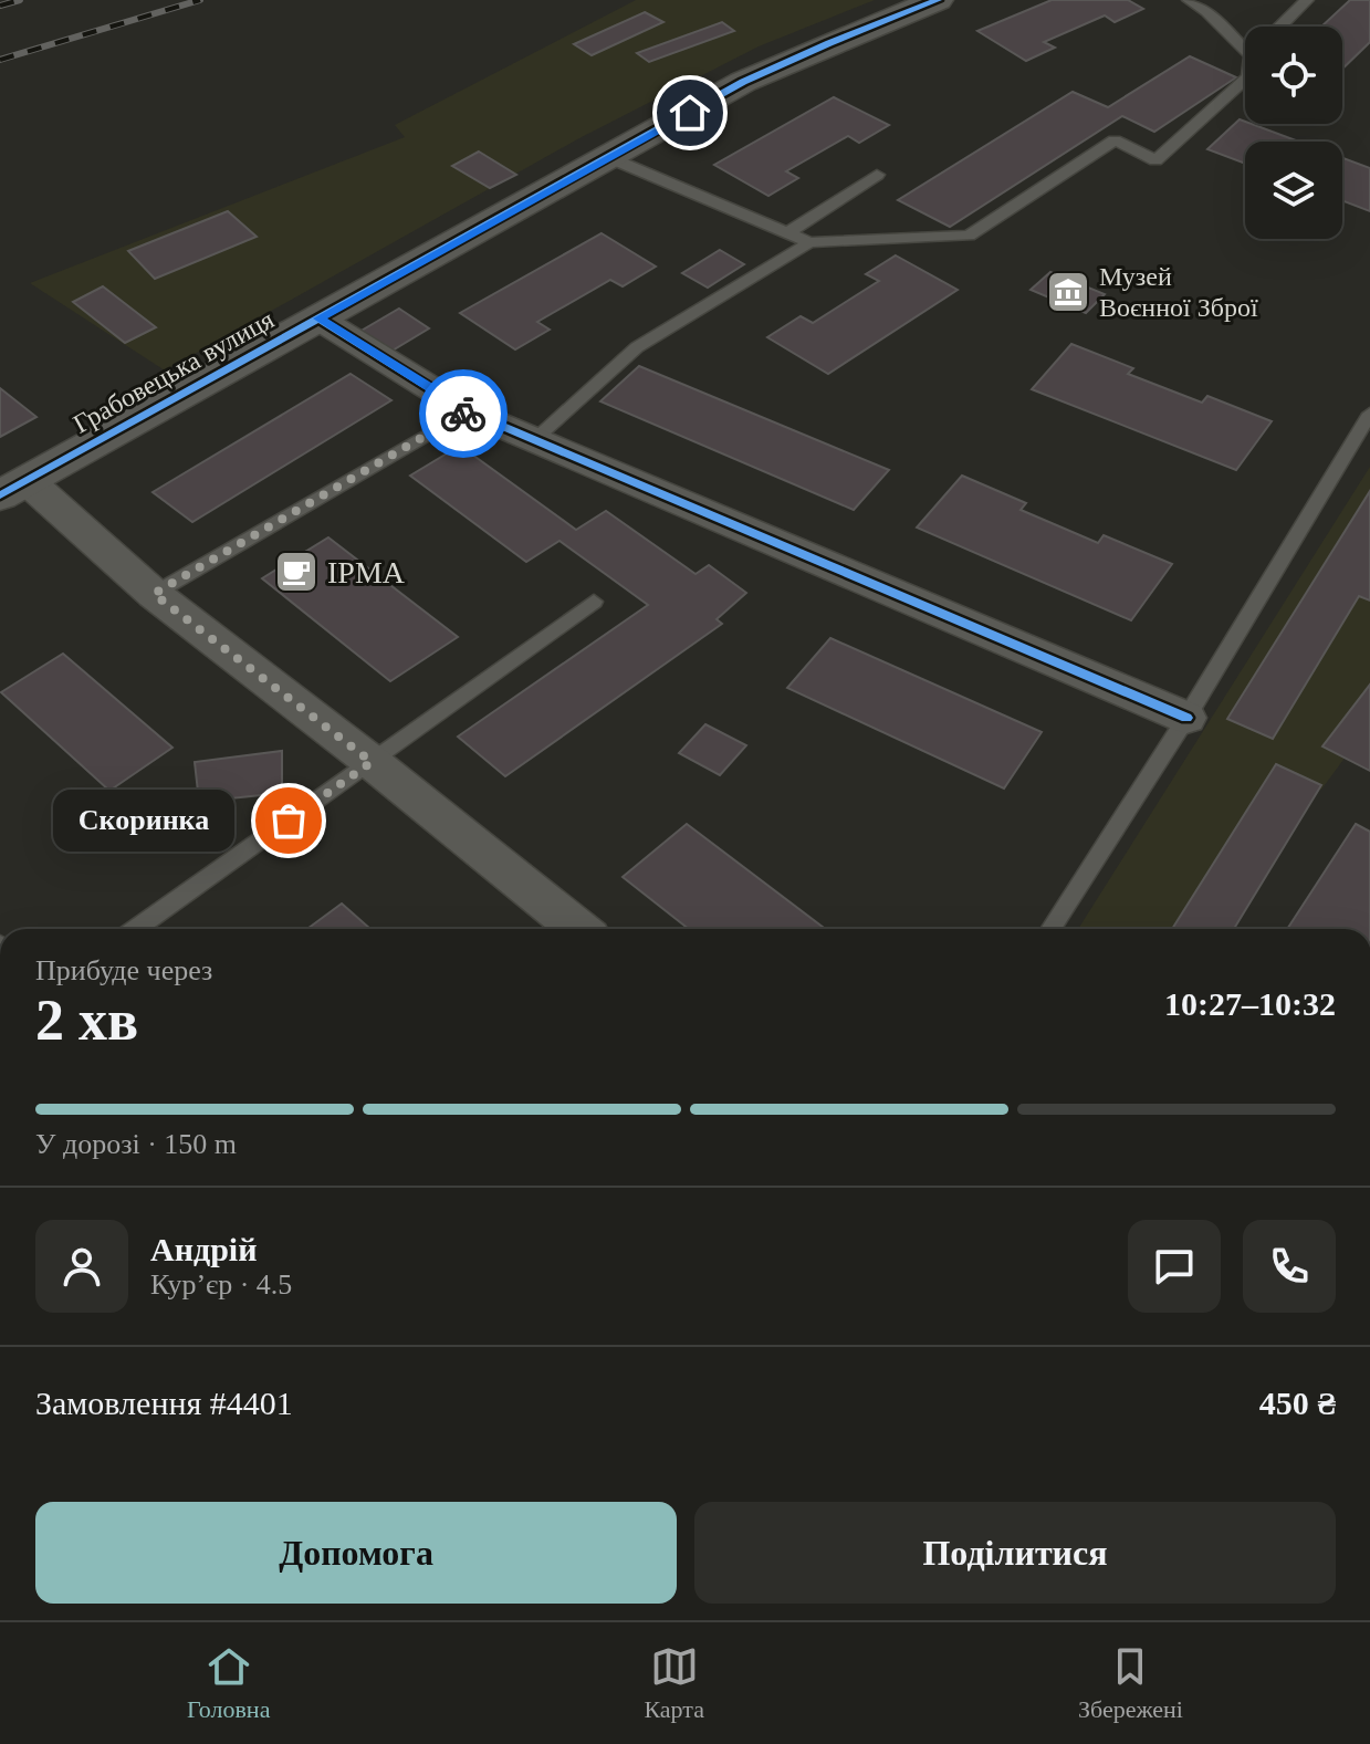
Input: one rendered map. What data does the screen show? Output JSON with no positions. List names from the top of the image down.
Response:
{
  "streets": {
    "street": ["Грабовецька вулиця"]
  },
  "places": {
    "museum": ["Музей Воєнної Зброї"],
    "cafe": ["ІРМА"],
    "other": ["Скоринка"]
  },
  "page": {
    "bubble": "Скоринка",
    "heading": ["2 хв", "Прибуде через", "10:27–10:32"],
    "panel": [
      "Андрій",
      "Кур’єр · 4.5",
      "Замовлення #4401",
      "450 ₴"
    ],
    "bar": "У дорозі · 150 m",
    "buttons": ["Допомога", "Поділитися"],
    "tabs": ["Головна", "Карта", "Збережені"]
  }
}
